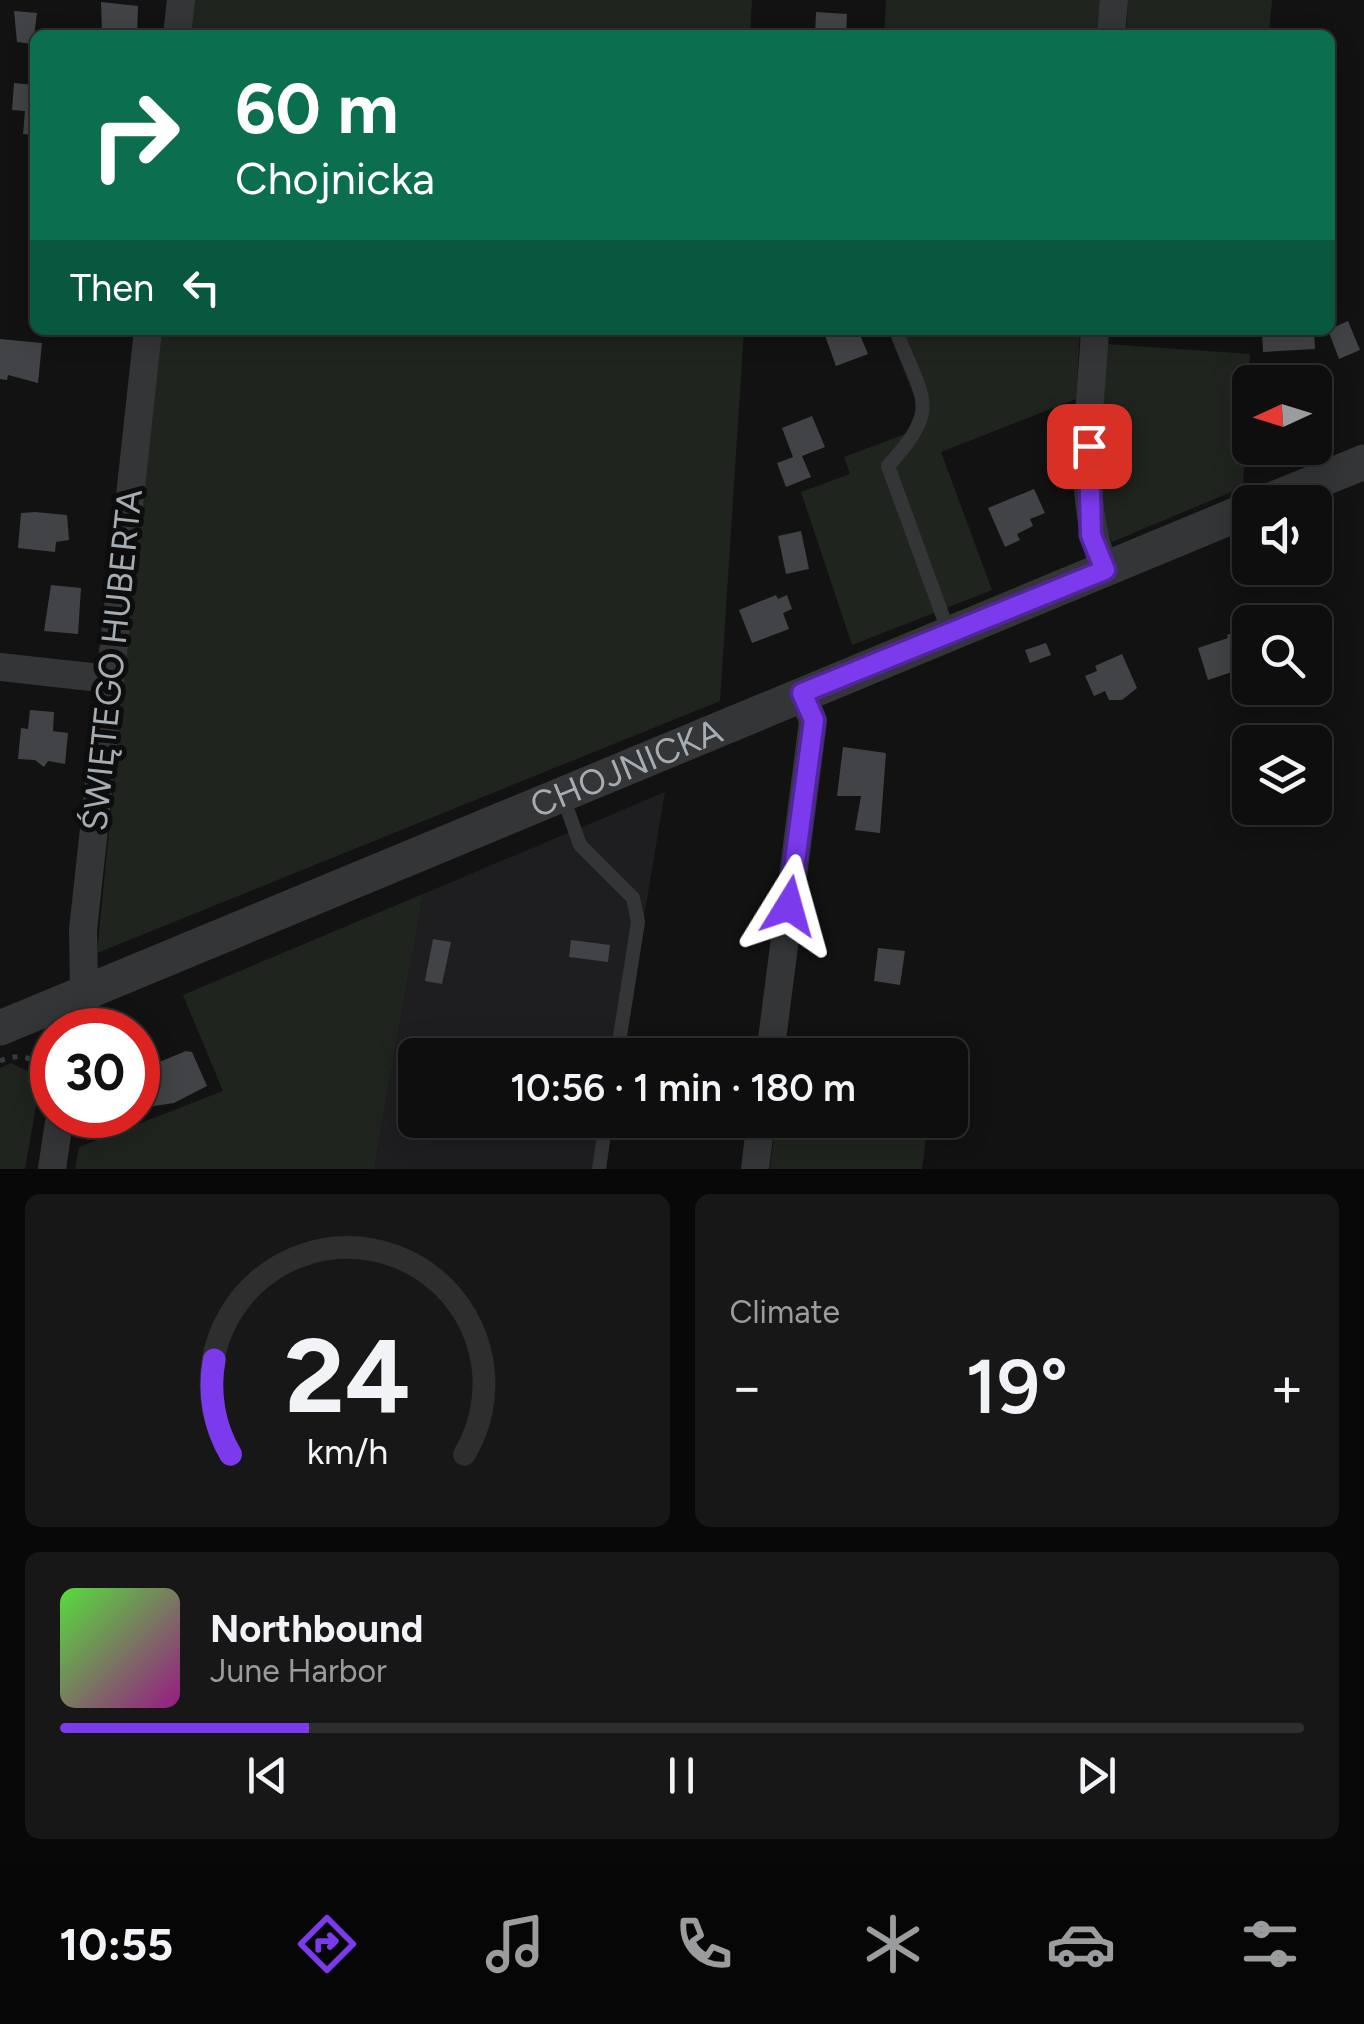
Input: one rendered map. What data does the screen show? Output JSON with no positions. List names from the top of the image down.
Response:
{
  "streets": {
    "street": ["ŚWIĘTEGO HUBERTA", "CHOJNICKA"]
  },
  "crossings": [
    ["ŚWIĘTEGO HUBERTA", "CHOJNICKA"]
  ],
  "north": "left",
  "page": {
    "turn": ["60 m", "Chojnicka"],
    "then": "Then",
    "limit": "30",
    "trip": "10:56 · 1 min · 180 m",
    "tile": "Climate",
    "heat": ["−", "19°", "+"],
    "song": ["Northbound", "June Harbor"],
    "tabs": "10:55",
    "gauge": ["24", "km/h"]
  }
}
